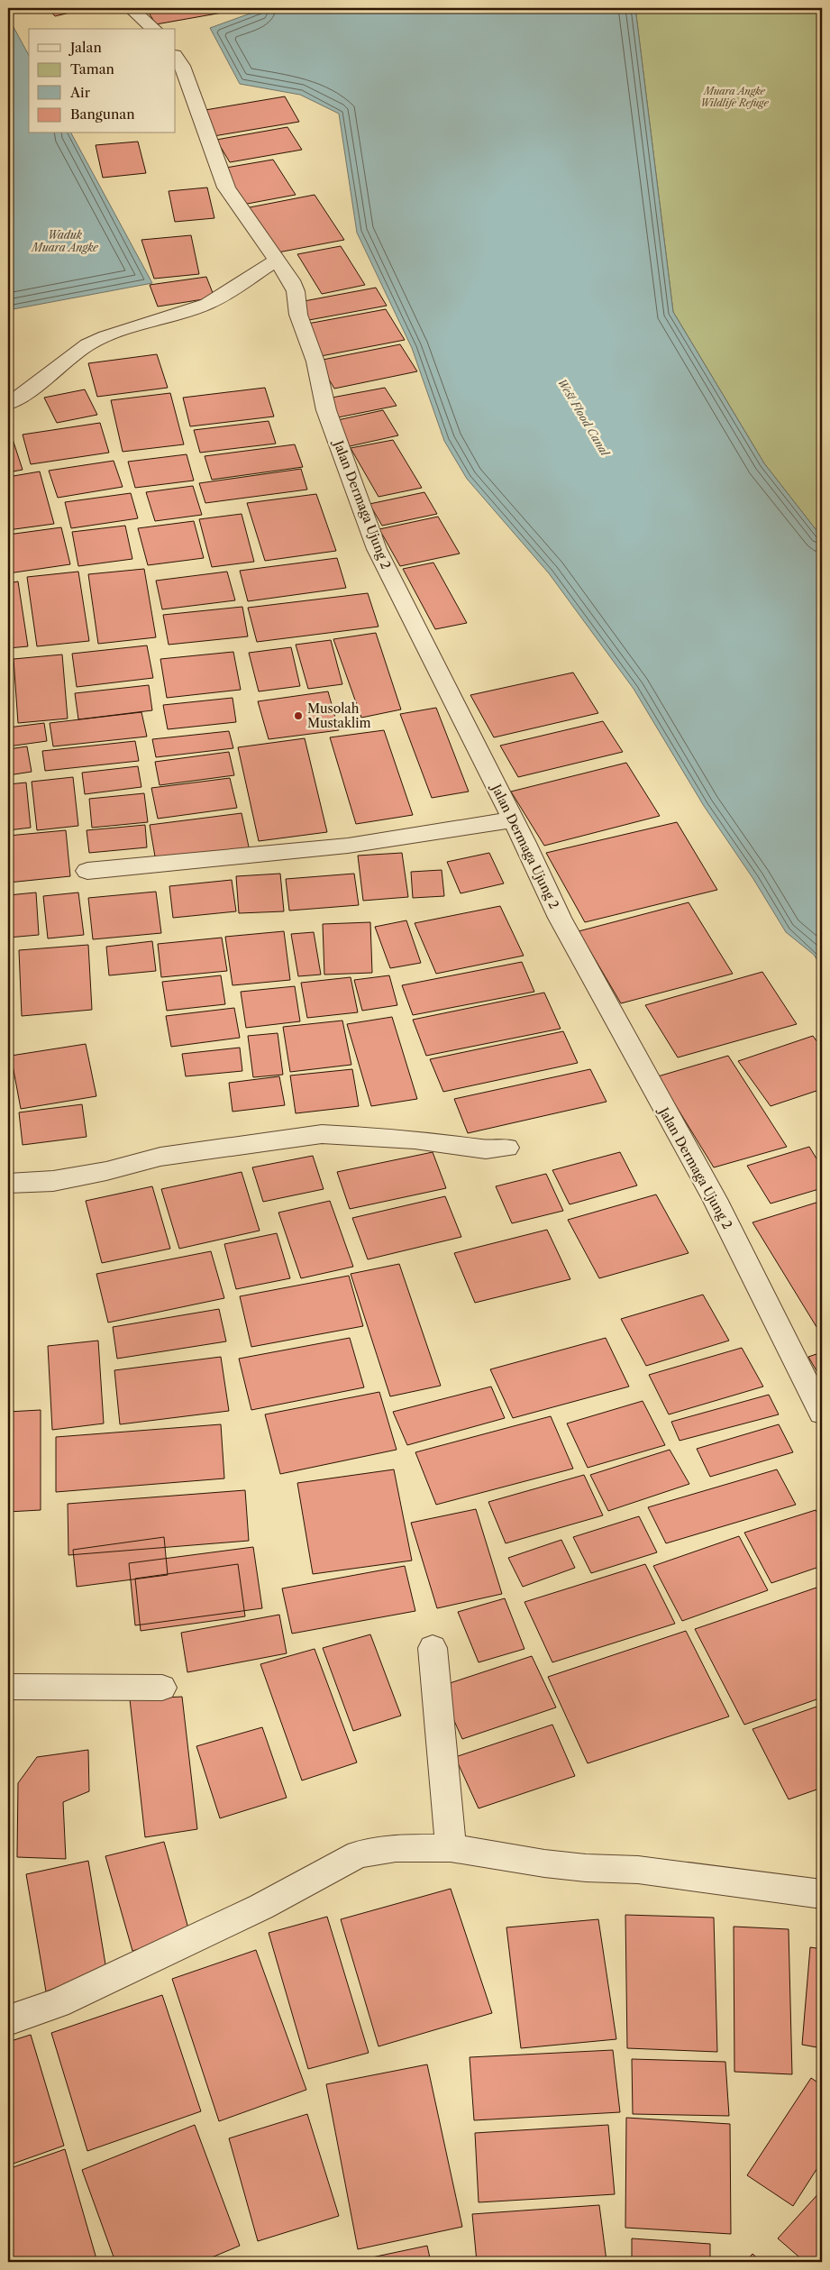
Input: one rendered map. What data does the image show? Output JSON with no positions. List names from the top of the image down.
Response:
{
  "streets": {
    "street": ["Jalan Dermaga Ujung 2"]
  },
  "water": ["Waduk Muara Angke", "West Flood Canal"],
  "parks": ["Muara Angke Wildlife Refuge"],
  "places": ["Musolah Mustaklim"],
  "legend": [
    "Jalan",
    "Taman",
    "Air",
    "Bangunan"
  ]
}
